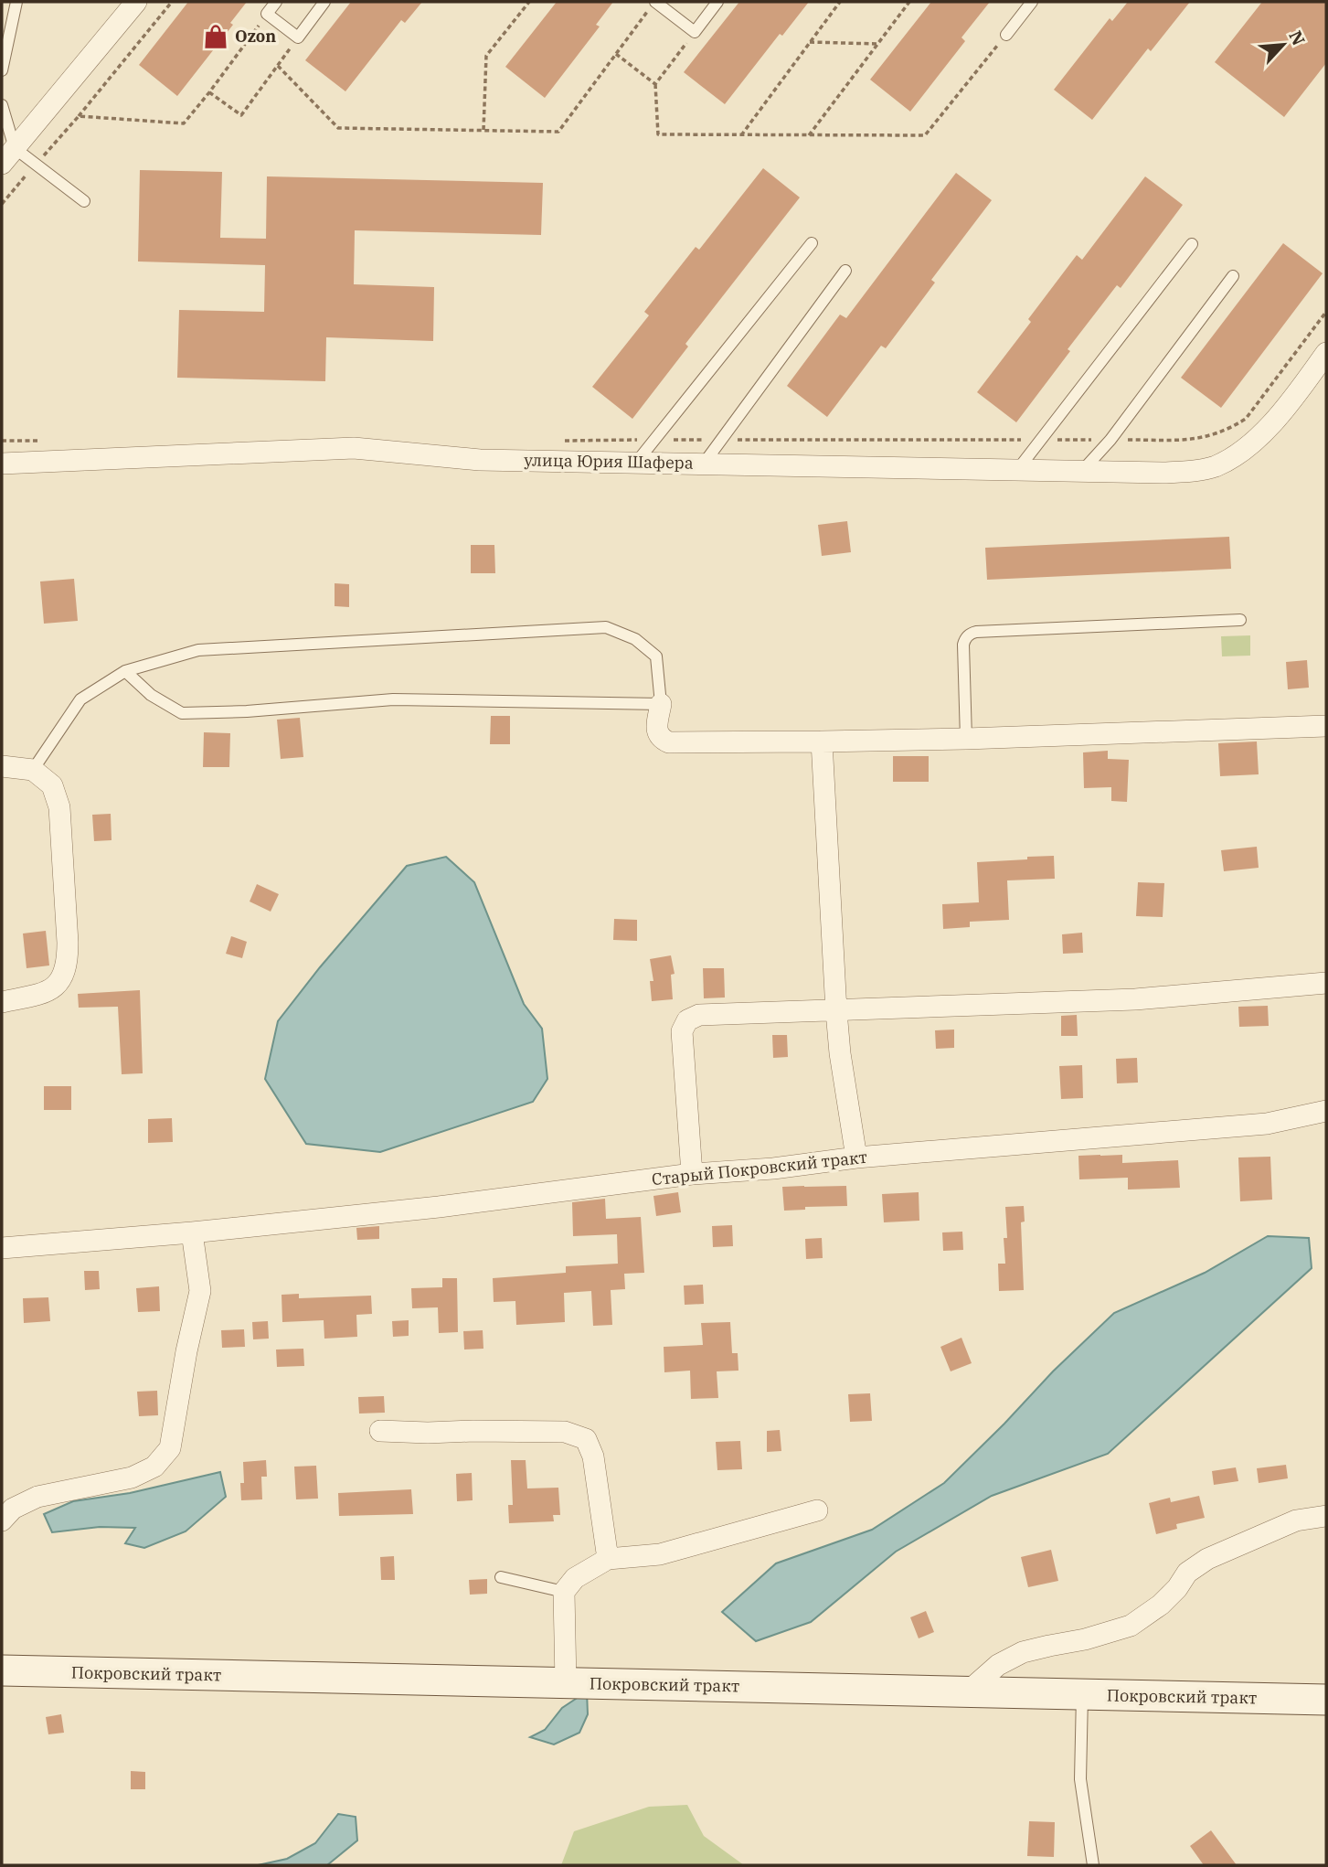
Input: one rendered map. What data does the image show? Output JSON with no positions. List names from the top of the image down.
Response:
{
  "streets": {
    "main road": ["Покровский тракт"],
    "street": ["улица Юрия Шафера", "Старый Покровский тракт"]
  },
  "places": {
    "shop": ["Ozon"]
  },
  "north": "top right"
}
